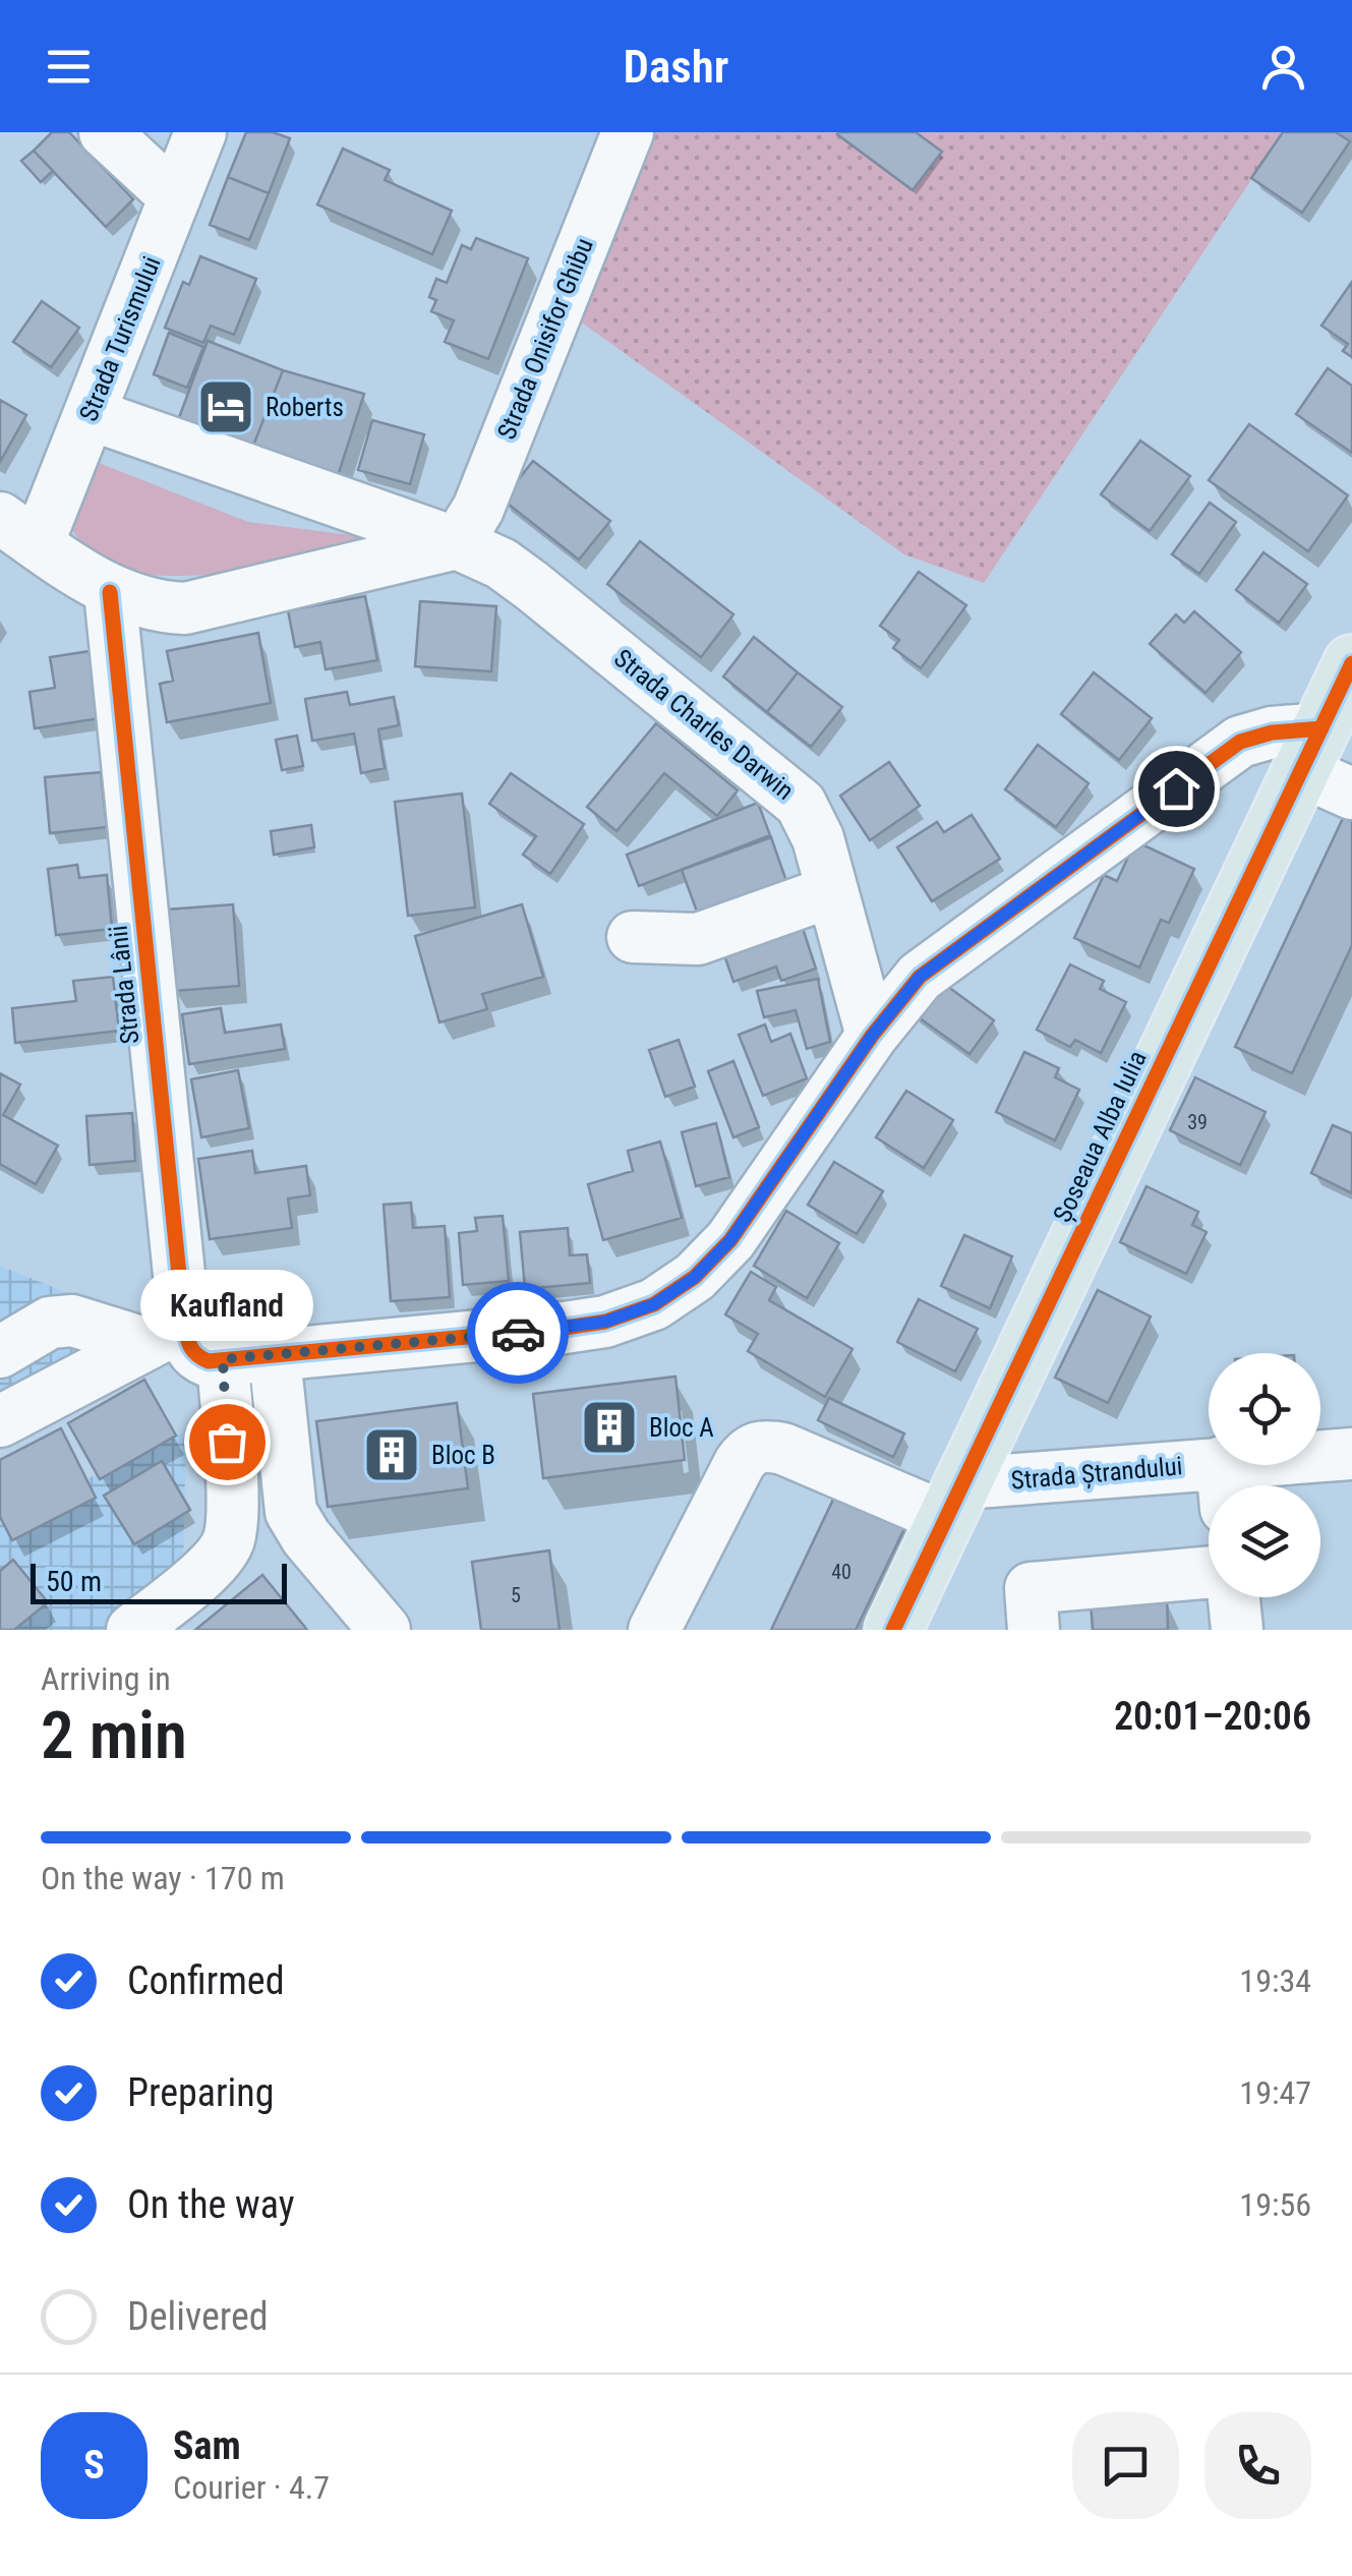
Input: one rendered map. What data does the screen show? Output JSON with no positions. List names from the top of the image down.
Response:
{
  "streets": {
    "main road": ["Șoseaua Alba Iulia"],
    "street": [
      "Strada Turismului",
      "Strada Onisifor Ghibu",
      "Strada Charles Darwin",
      "Strada Lânii",
      "Strada Ștrandului"
    ]
  },
  "crossings": [
    ["Strada Turismului", "Strada Charles Darwin"],
    ["Strada Onisifor Ghibu", "Strada Charles Darwin"],
    ["Șoseaua Alba Iulia", "Strada Ștrandului"]
  ],
  "places": {
    "hotel": ["Roberts"],
    "building": ["Bloc A", "Bloc B"],
    "other": ["Kaufland"]
  },
  "house_numbers": ["39", "40", "5"],
  "scale_bar": "50 m",
  "page": {
    "header": "Dashr",
    "bubble": "Kaufland",
    "scale": "50 m",
    "heading": ["2 min", "Arriving in", "20:01–20:06"],
    "panel": ["Sam", "Courier · 4.7"],
    "bar": "On the way · 170 m",
    "list": [
      ["Confirmed", "19:34"],
      ["Preparing", "19:47"],
      ["On the way", "19:56"],
      "Delivered"
    ],
    "round": "S"
  }
}
